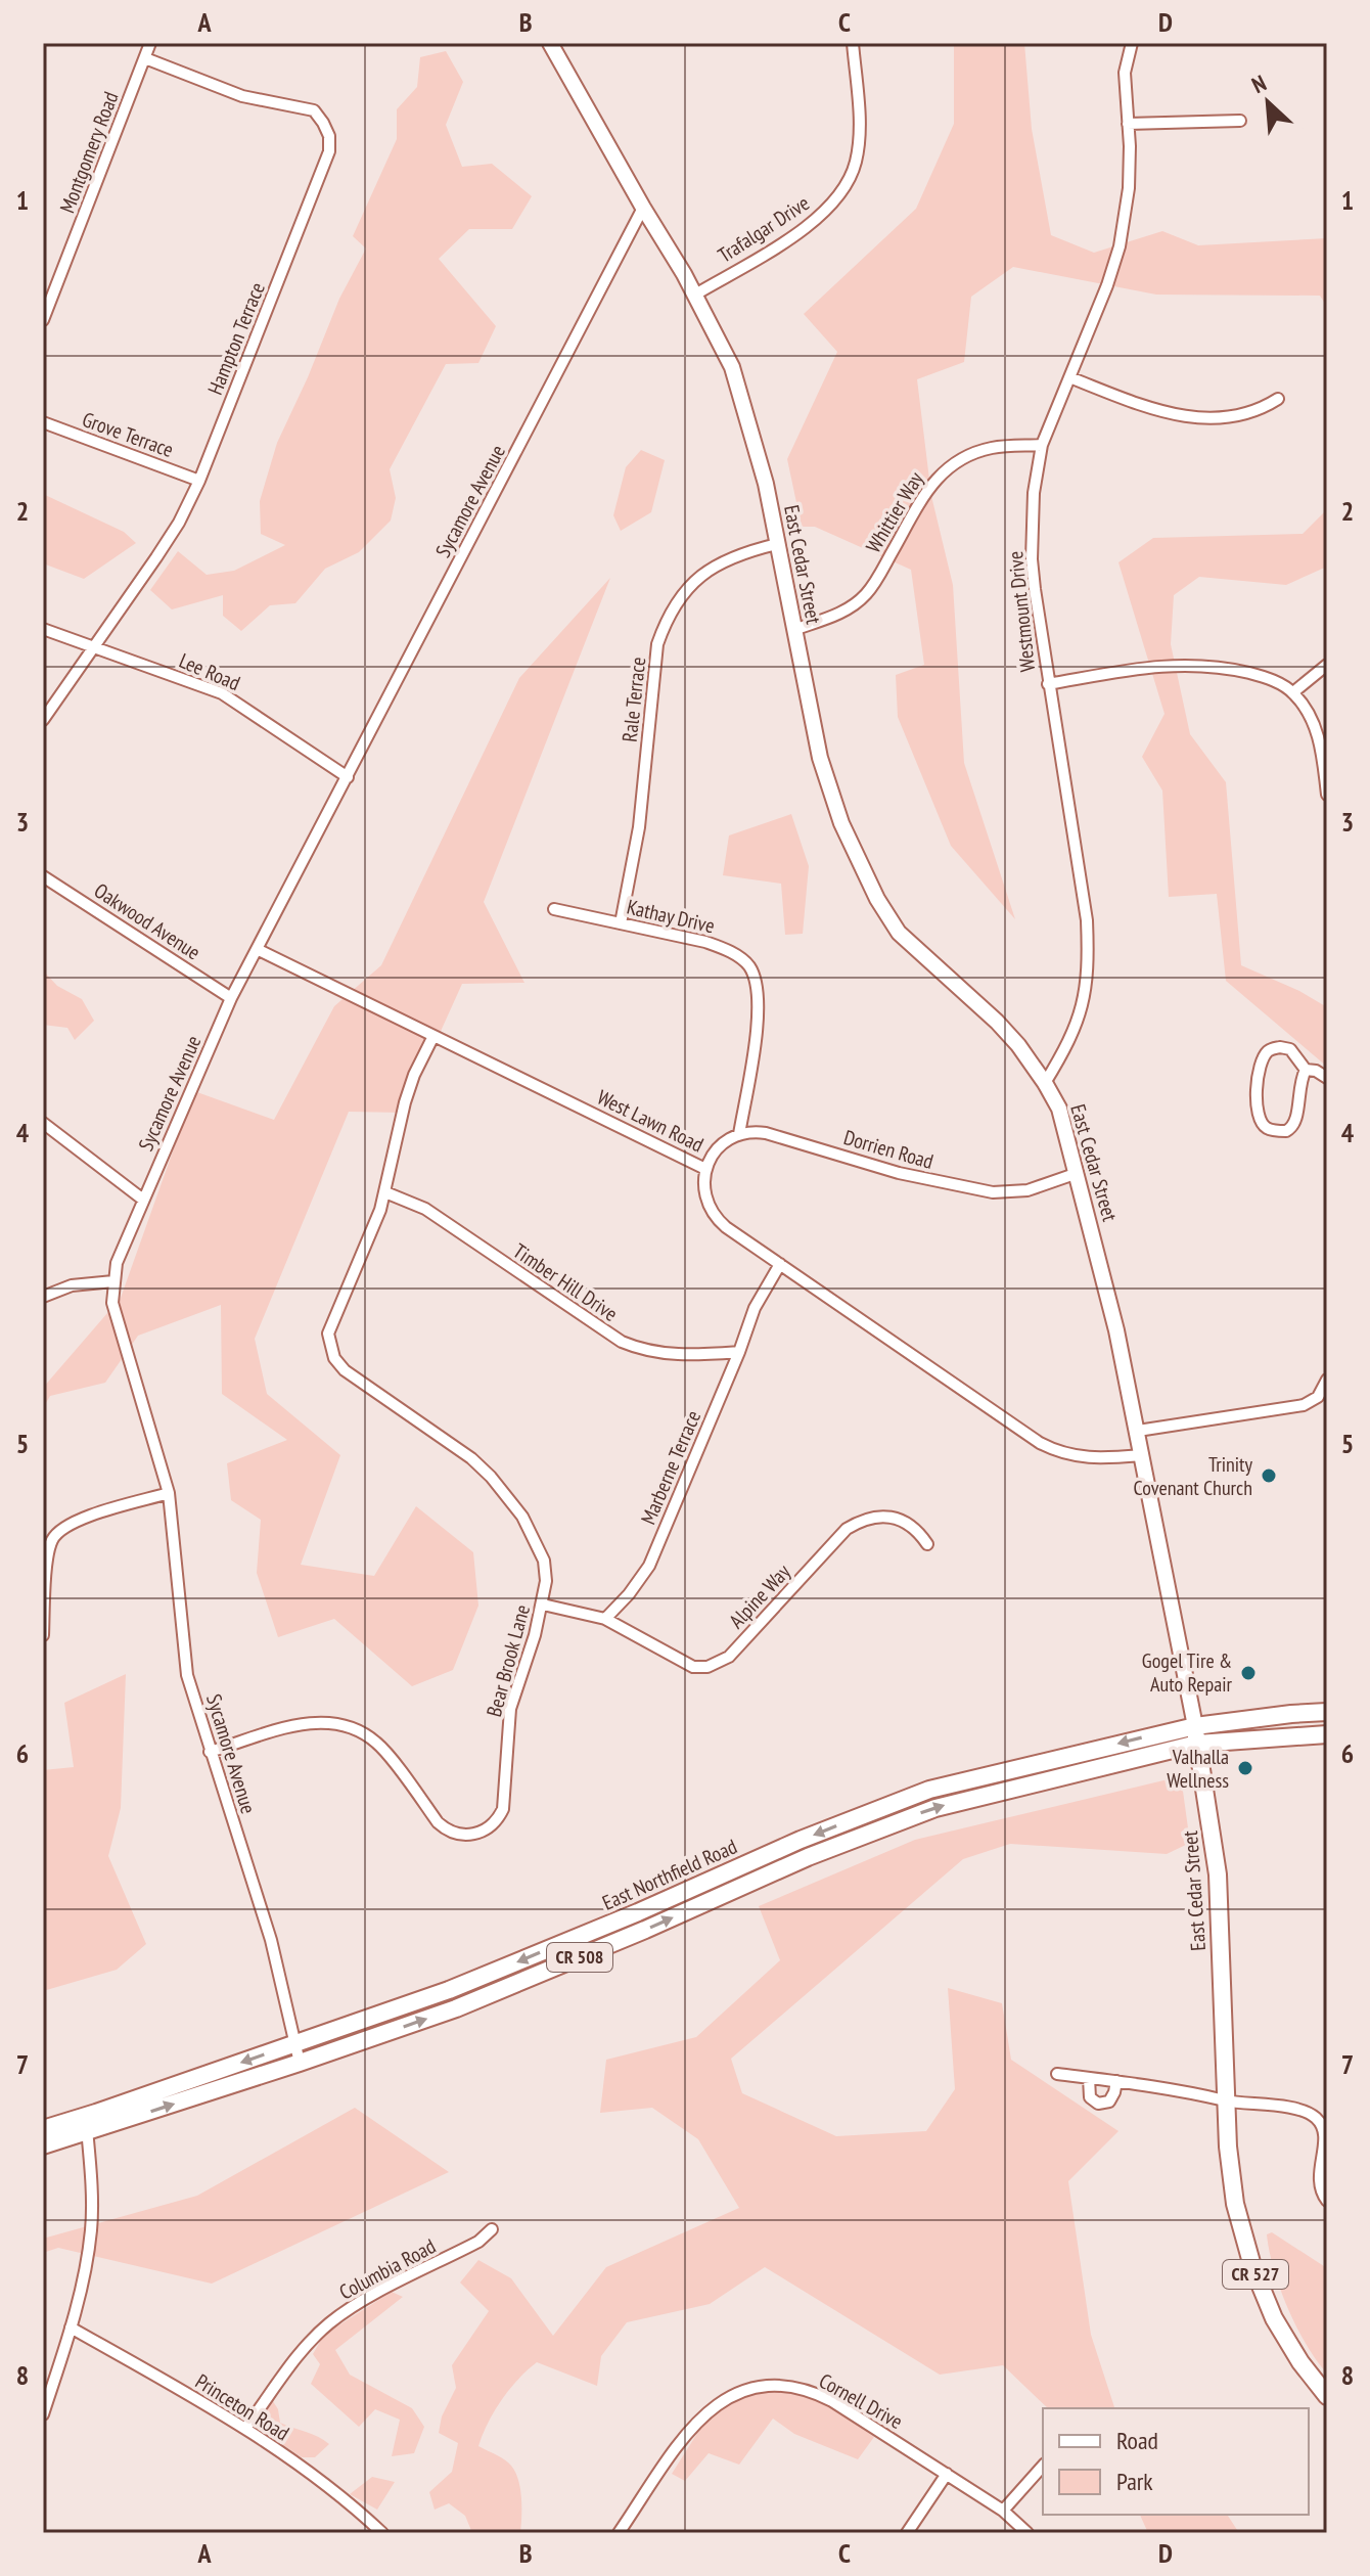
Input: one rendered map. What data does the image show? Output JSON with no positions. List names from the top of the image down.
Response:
{
  "streets": {
    "main road": [
      "East Cedar Street",
      "East Northfield Road",
      "CR 508",
      "CR 527"
    ],
    "street": [
      "Montgomery Road",
      "Trafalgar Drive",
      "Hampton Terrace",
      "Grove Terrace",
      "Sycamore Avenue",
      "Whittier Way",
      "Westmount Drive",
      "Lee Road",
      "Rale Terrace",
      "Kathay Drive",
      "Oakwood Avenue",
      "West Lawn Road",
      "Dorrien Road",
      "Timber Hill Drive",
      "Marberne Terrace",
      "Alpine Way",
      "Bear Brook Lane",
      "Columbia Road",
      "Cornell Drive",
      "Princeton Road"
    ]
  },
  "crossings": [
    ["Montgomery Road", "Hampton Terrace"],
    ["Trafalgar Drive", "East Cedar Street"],
    ["Hampton Terrace", "Grove Terrace"],
    ["Hampton Terrace", "Lee Road"],
    ["Sycamore Avenue", "East Cedar Street"],
    ["Sycamore Avenue", "Lee Road"],
    ["Sycamore Avenue", "Oakwood Avenue"],
    ["Sycamore Avenue", "West Lawn Road"],
    ["Sycamore Avenue", "Bear Brook Lane"],
    ["Sycamore Avenue", "East Northfield Road"],
    ["Whittier Way", "East Cedar Street"],
    ["Whittier Way", "Westmount Drive"],
    ["East Cedar Street", "Westmount Drive"],
    ["East Cedar Street", "Rale Terrace"],
    ["East Cedar Street", "West Lawn Road"],
    ["East Cedar Street", "Dorrien Road"],
    ["East Cedar Street", "East Northfield Road"],
    ["Rale Terrace", "Kathay Drive"],
    ["Kathay Drive", "Dorrien Road"],
    ["West Lawn Road", "Marberne Terrace"],
    ["West Lawn Road", "Bear Brook Lane"],
    ["Timber Hill Drive", "Marberne Terrace"],
    ["Timber Hill Drive", "Bear Brook Lane"],
    ["Marberne Terrace", "Alpine Way"],
    ["Columbia Road", "Princeton Road"]
  ],
  "places": ["Trinity Covenant Church", "Gogel Tire & Auto Repair", "Valhalla Wellness"],
  "legend": ["Road", "Park"],
  "north": "top left",
  "grid": {
    "columns": [
      "A",
      "B",
      "C",
      "D"
    ],
    "rows": [
      "1",
      "2",
      "3",
      "4",
      "5",
      "6",
      "7",
      "8"
    ]
  }
}
